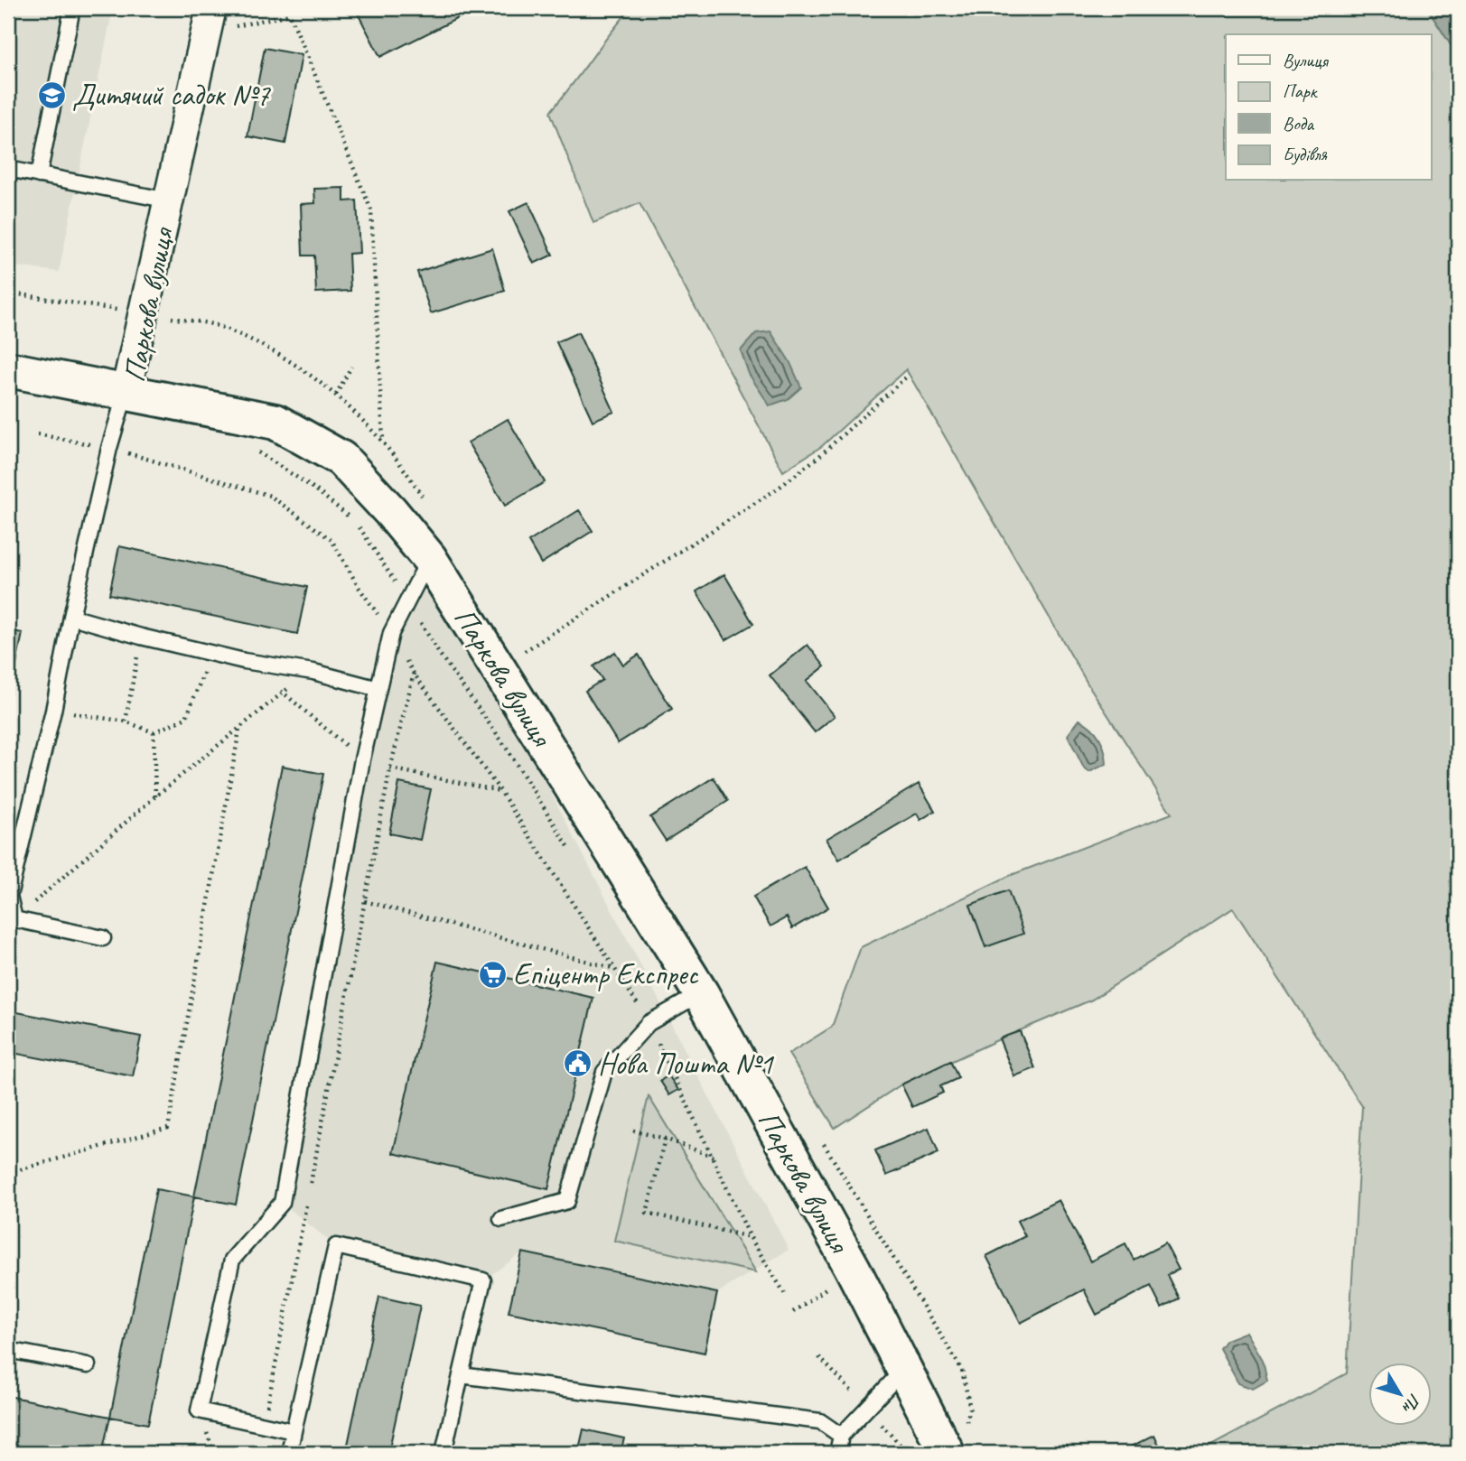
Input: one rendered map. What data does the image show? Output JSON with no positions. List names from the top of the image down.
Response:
{
  "streets": {
    "street": ["Паркова вулиця"]
  },
  "places": {
    "school or university": ["Дитячий садок №7"],
    "supermarket": ["Епіцентр Експрес"],
    "public building": ["Нова Пошта №1"]
  },
  "legend": [
    "Вулиця",
    "Парк",
    "Вода",
    "Будівля"
  ],
  "north": "bottom right"
}
